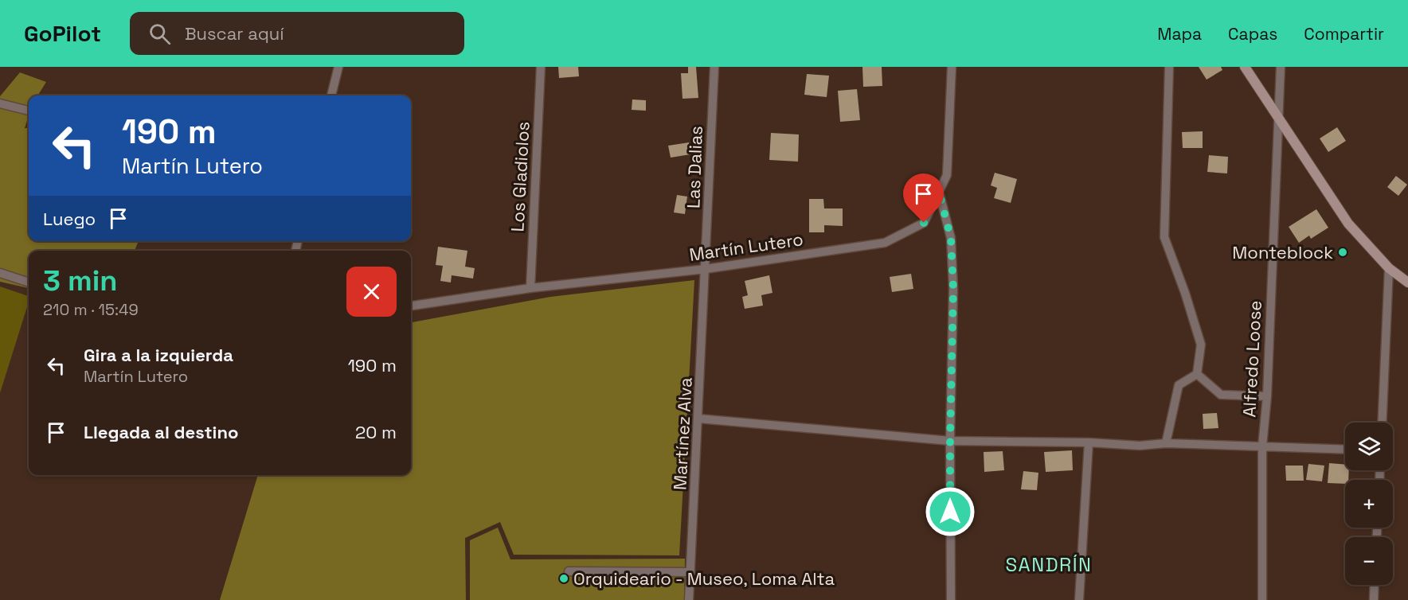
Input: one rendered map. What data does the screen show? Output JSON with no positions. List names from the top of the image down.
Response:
{
  "streets": {
    "street": [
      "Las Dalias",
      "Los Gladiolos",
      "Martín Lutero",
      "Alfredo Loose",
      "Martínez Alva"
    ]
  },
  "crossings": [
    ["Las Dalias", "Martín Lutero"],
    ["Las Dalias", "Martínez Alva"],
    ["Los Gladiolos", "Martín Lutero"],
    ["Martín Lutero", "Martínez Alva"]
  ],
  "districts": ["SANDRÍN"],
  "places": ["Monteblock", "Orquideario - Museo, Loma Alta"],
  "page": {
    "header": "GoPilot",
    "search": "Buscar aquí",
    "nav": ["Mapa", "Capas", "Compartir"],
    "turn": ["190 m", "Martín Lutero"],
    "then": "Luego",
    "heading": ["3 min", "210 m · 15:49"],
    "list": [
      {
        "name": "Gira a la izquierda",
        "note": "Martín Lutero",
        "value": "190 m"
      },
      {
        "name": "Llegada al destino",
        "value": "20 m"
      }
    ],
    "map_buttons": ["+", "−"]
  }
}
